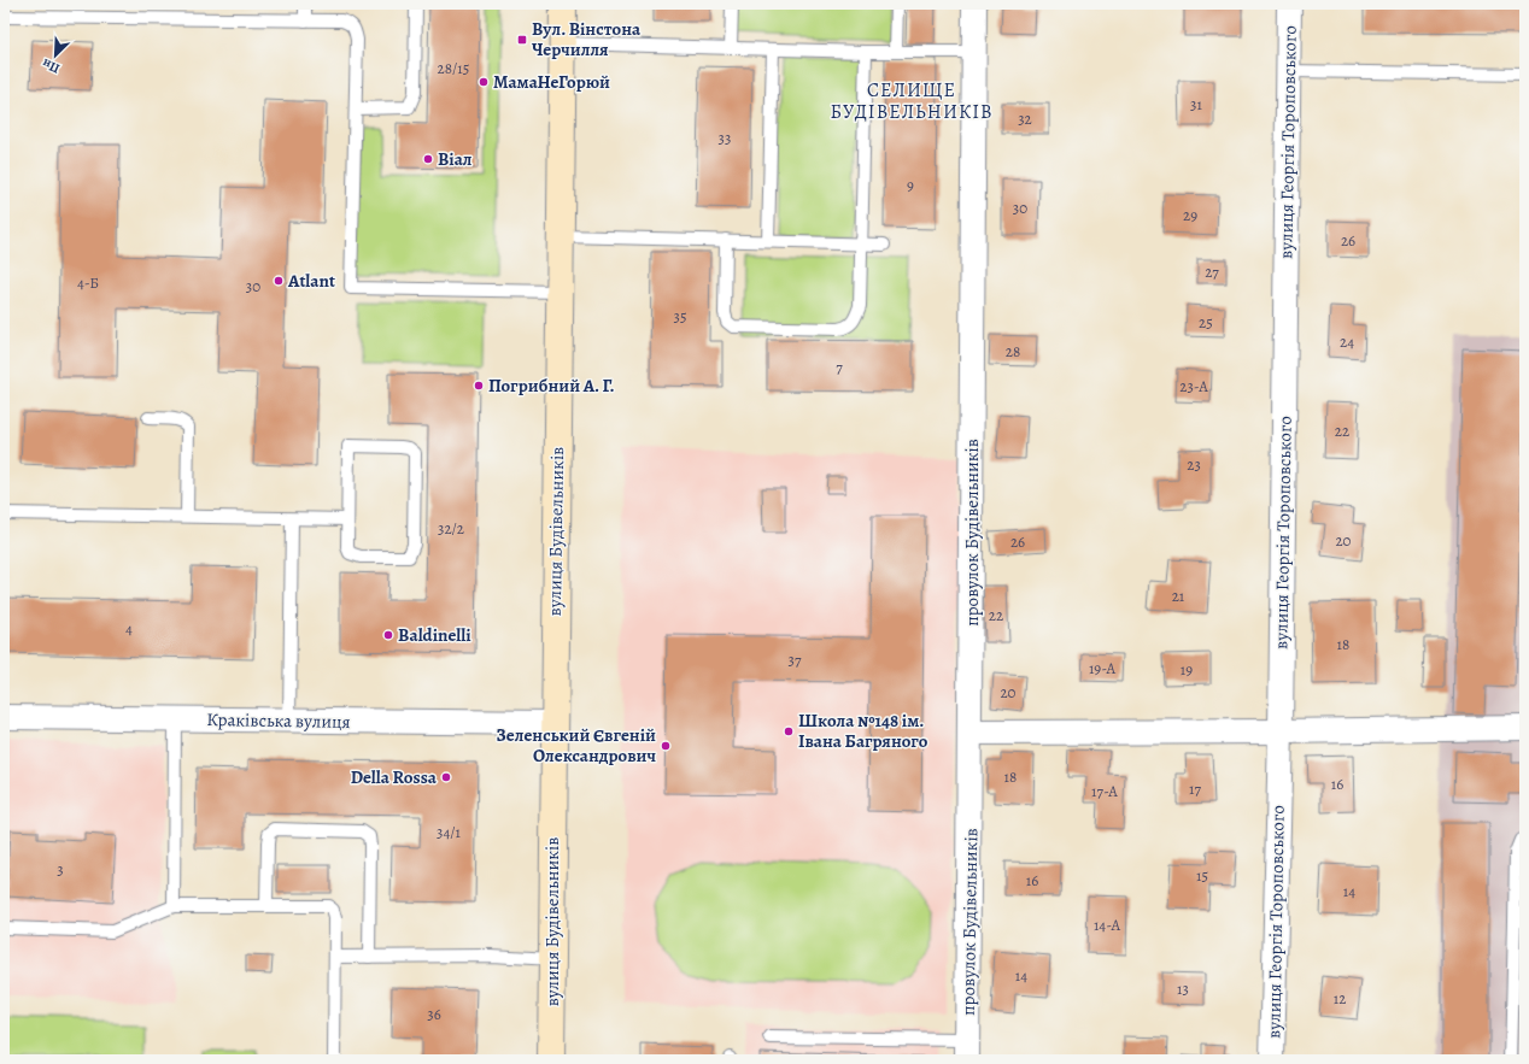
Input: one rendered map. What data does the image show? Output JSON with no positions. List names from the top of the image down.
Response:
{
  "streets": {
    "main road": ["вулиця Будівельників"],
    "street": ["вулиця Георгія Тороповського", "провулок Будівельників", "Краківська вулиця"]
  },
  "crossings": [
    ["вулиця Будівельників", "Краківська вулиця"]
  ],
  "districts": ["СЕЛИЩЕ БУДІВЕЛЬНИКІВ"],
  "places": {
    "transit": ["Вул. Вінстона Черчилля"],
    "other": [
      "МамаНеГорюй",
      "Віал",
      "Atlant",
      "Погрибний А. Г.",
      "Baldinelli",
      "Школа №148 ім. Івана Багряного",
      "Зеленський Євгеній Олександрович",
      "Della Rossa"
    ]
  },
  "house_numbers": [
    "28/15",
    "31",
    "32",
    "33",
    "9",
    "30",
    "29",
    "26",
    "27",
    "4-Б",
    "30",
    "35",
    "25",
    "24",
    "28",
    "7",
    "23-А",
    "22",
    "23",
    "32/2",
    "20",
    "26",
    "21",
    "22",
    "4",
    "18",
    "37",
    "19-А",
    "19",
    "20",
    "18",
    "16",
    "17",
    "17-А",
    "34/1",
    "3",
    "15",
    "16",
    "14",
    "14-А",
    "14",
    "13",
    "12",
    "36"
  ],
  "north": "bottom left"
}
